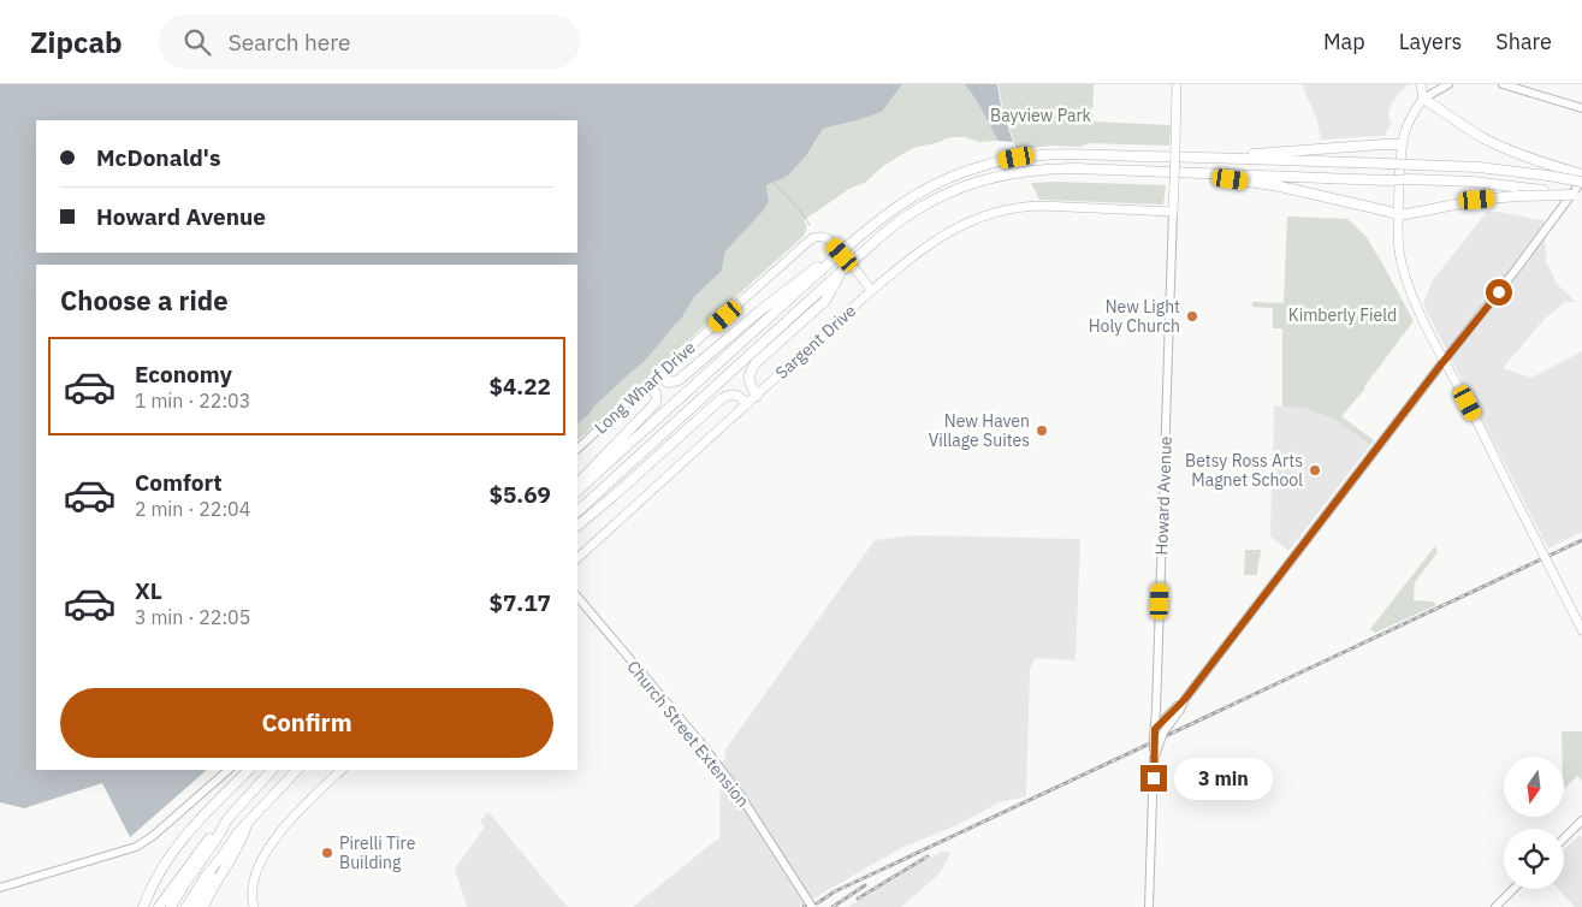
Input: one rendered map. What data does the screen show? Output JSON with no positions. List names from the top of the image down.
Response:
{
  "streets": {
    "main road": [
      "Sargent Drive",
      "Long Wharf Drive",
      "Howard Avenue",
      "Church Street Extension"
    ]
  },
  "crossings": [
    ["Sargent Drive", "Long Wharf Drive"],
    ["Sargent Drive", "Howard Avenue"]
  ],
  "parks": ["Bayview Park", "Kimberly Field"],
  "places": [
    "New Light Holy Church",
    "New Haven Village Suites",
    "Betsy Ross Arts Magnet School",
    "Pirelli Tire Building"
  ],
  "north": "bottom",
  "page": {
    "header": "Zipcab",
    "search": "Search here",
    "nav": ["Map", "Layers", "Share"],
    "banner": ["McDonald's", "Howard Avenue"],
    "heading": "Choose a ride",
    "list": [
      {
        "name": "Economy",
        "note": "1 min · 22:03",
        "value": "$4.22"
      },
      {
        "name": "Comfort",
        "note": "2 min · 22:04",
        "value": "$5.69"
      },
      {
        "name": "XL",
        "note": "3 min · 22:05",
        "value": "$7.17"
      }
    ],
    "buttons": "Confirm",
    "bubble": "3 min"
  }
}
